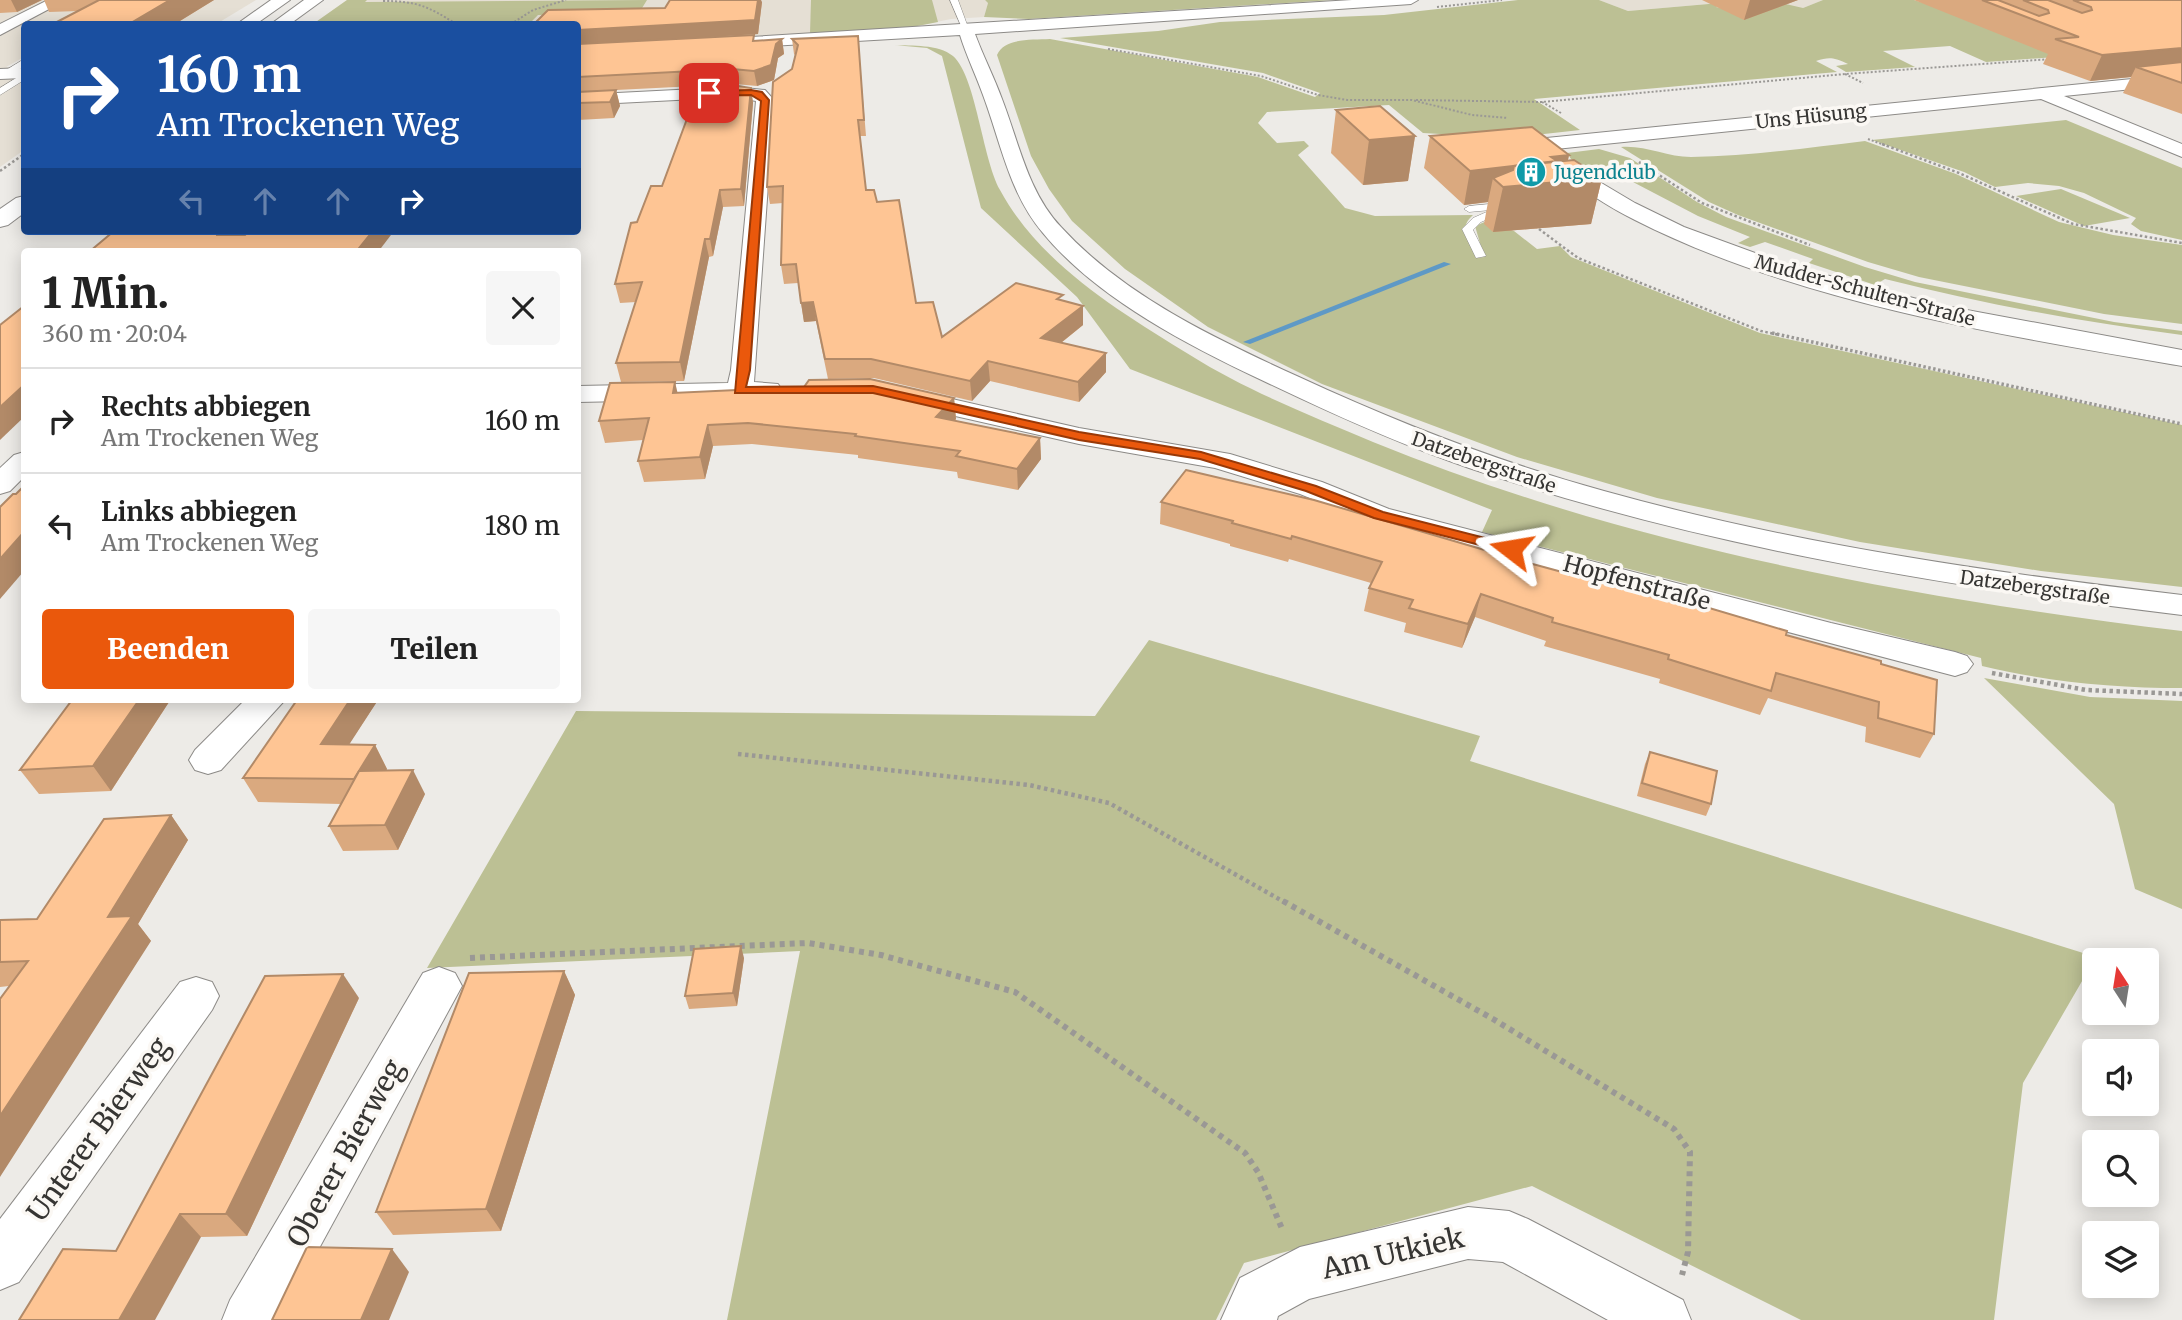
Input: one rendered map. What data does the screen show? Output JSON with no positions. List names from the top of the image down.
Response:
{
  "streets": {
    "street": [
      "Uns Hüsung",
      "Mudder-Schulten-Straße",
      "Datzebergstraße",
      "Hopfenstraße",
      "Unterer Bierweg",
      "Oberer Bierweg",
      "Am Utkiek"
    ]
  },
  "crossings": [
    ["Uns Hüsung", "Mudder-Schulten-Straße"]
  ],
  "places": {
    "building": ["Jugendclub"]
  },
  "north": "top",
  "page": {
    "turn": ["160 m", "Am Trockenen Weg"],
    "heading": ["1 Min.", "360 m · 20:04"],
    "list": [
      {
        "name": "Rechts abbiegen",
        "note": "Am Trockenen Weg",
        "value": "160 m"
      },
      {
        "name": "Links abbiegen",
        "note": "Am Trockenen Weg",
        "value": "180 m"
      }
    ],
    "buttons": ["Beenden", "Teilen"]
  }
}
